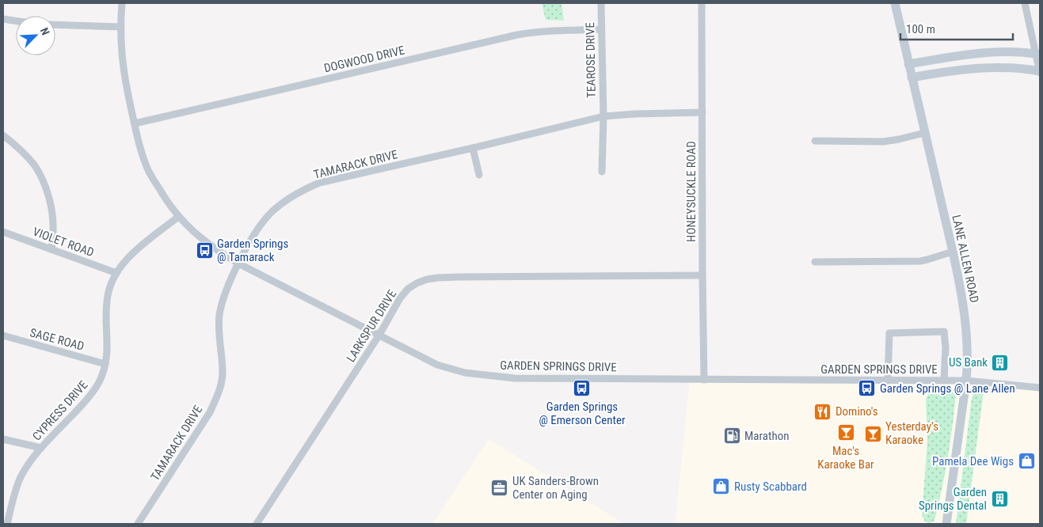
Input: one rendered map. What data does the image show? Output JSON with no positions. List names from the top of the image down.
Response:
{
  "streets": {
    "main road": ["LANE ALLEN ROAD"],
    "street": [
      "DOGWOOD DRIVE",
      "TEAROSE DRIVE",
      "TAMARACK DRIVE",
      "HONEYSUCKLE ROAD",
      "VIOLET ROAD",
      "LARKSPUR DRIVE",
      "SAGE ROAD",
      "GARDEN SPRINGS DRIVE",
      "CYPRESS DRIVE"
    ]
  },
  "crossings": [
    ["DOGWOOD DRIVE", "TEAROSE DRIVE"],
    ["DOGWOOD DRIVE", "GARDEN SPRINGS DRIVE"],
    ["TEAROSE DRIVE", "TAMARACK DRIVE"],
    ["TAMARACK DRIVE", "HONEYSUCKLE ROAD"],
    ["TAMARACK DRIVE", "GARDEN SPRINGS DRIVE"],
    ["HONEYSUCKLE ROAD", "LARKSPUR DRIVE"],
    ["HONEYSUCKLE ROAD", "GARDEN SPRINGS DRIVE"],
    ["VIOLET ROAD", "CYPRESS DRIVE"],
    ["LANE ALLEN ROAD", "GARDEN SPRINGS DRIVE"],
    ["LARKSPUR DRIVE", "GARDEN SPRINGS DRIVE"],
    ["SAGE ROAD", "CYPRESS DRIVE"],
    ["GARDEN SPRINGS DRIVE", "CYPRESS DRIVE"]
  ],
  "places": {
    "bus stop": ["Garden Springs @ Tamarack", "Garden Springs @ Emerson Center", "Garden Springs @ Lane Allen"],
    "building": ["US Bank", "Garden Springs Dental"],
    "restaurant": ["Domino's"],
    "bar": ["Mac's Karaoke Bar", "Yesterday’s Karaoke"],
    "fuel station": ["Marathon"],
    "shop": ["Pamela Dee Wigs", "Rusty Scabbard"],
    "office": ["UK Sanders-Brown Center on Aging"]
  },
  "scale_bar": "100 m",
  "north": "top right"
}
